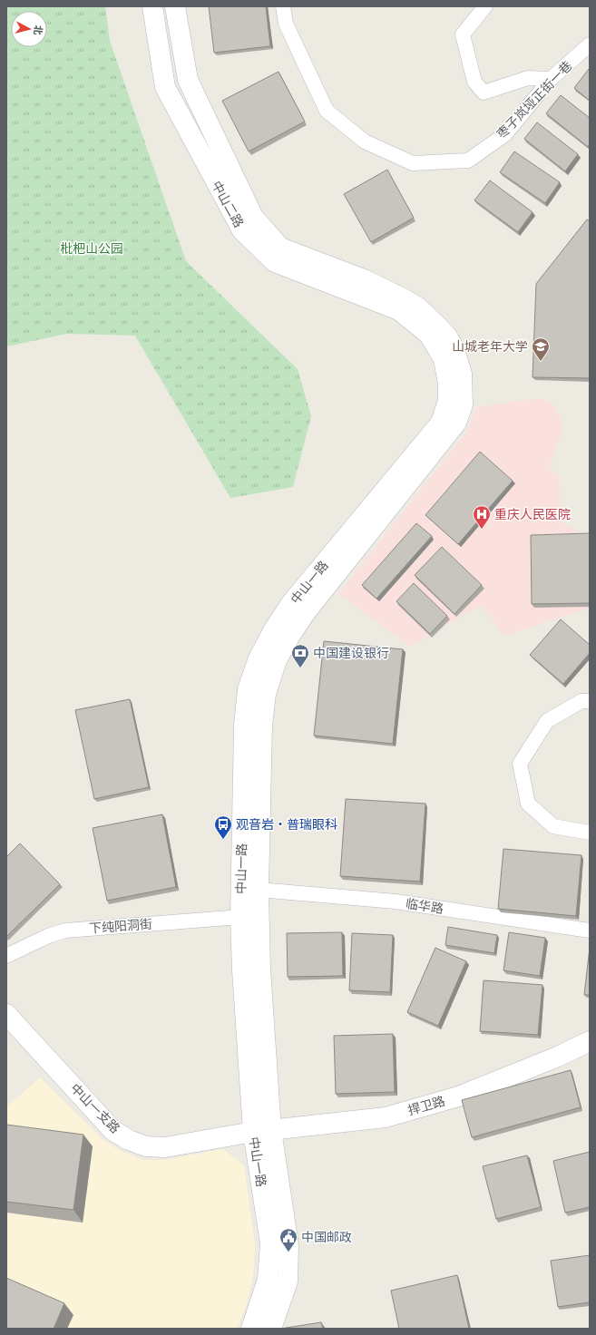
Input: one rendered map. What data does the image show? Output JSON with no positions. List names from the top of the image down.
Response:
{
  "streets": {
    "main road": [
      "中山二路",
      "中山一路",
      "捍卫路",
      "中山一支路"
    ],
    "street": ["枣子岚垭正街一巷", "临华路", "下纯阳洞街"]
  },
  "crossings": [
    ["中山二路", "中山一路"],
    ["中山一路", "临华路"],
    ["中山一路", "下纯阳洞街"],
    ["中山一路", "捍卫路"],
    ["中山一路", "中山一支路"],
    ["捍卫路", "中山一支路"]
  ],
  "parks": ["枇杷山公园"],
  "places": {
    "school or university": ["山城老年大学"],
    "hospital": ["重庆人民医院"],
    "bank": ["中国建设银行"],
    "bus stop": ["观音岩‧普瑞眼科"],
    "public building": ["中国邮政"]
  },
  "north": "right"
}
